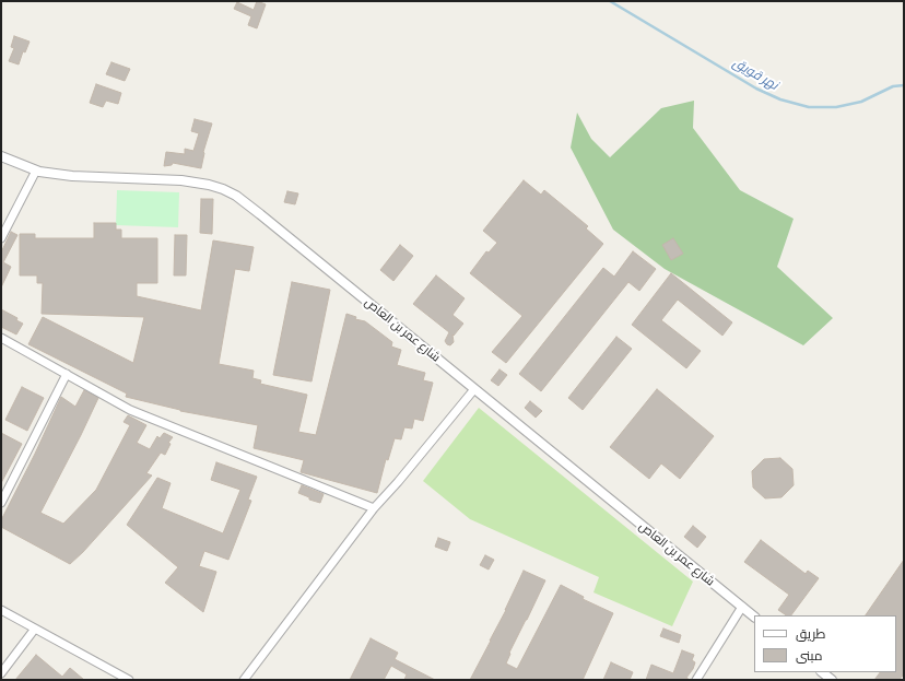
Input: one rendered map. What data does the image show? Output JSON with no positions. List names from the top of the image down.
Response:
{
  "streets": {
    "street": ["شارع عمر بن العاص"]
  },
  "water": ["نهر قويق"],
  "legend": ["طريق", "مبنى"]
}
